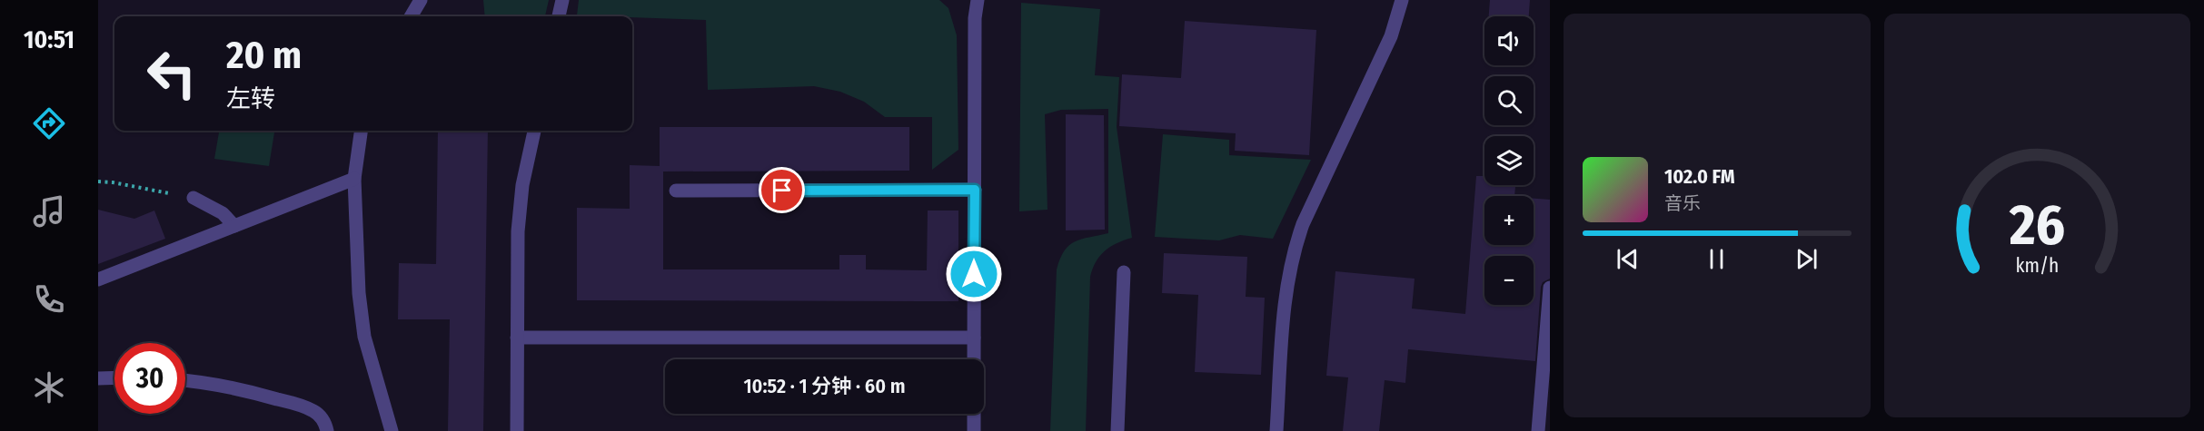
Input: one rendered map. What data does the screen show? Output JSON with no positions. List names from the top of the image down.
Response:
{
  "page": {
    "tabs": "10:51",
    "map_buttons": ["+", "−"],
    "turn": ["20 m", "左转"],
    "song": ["102.0 FM", "音乐"],
    "limit": "30",
    "trip": "10:52 · 1 分钟 · 60 m",
    "gauge": ["26", "km/h"]
  }
}
